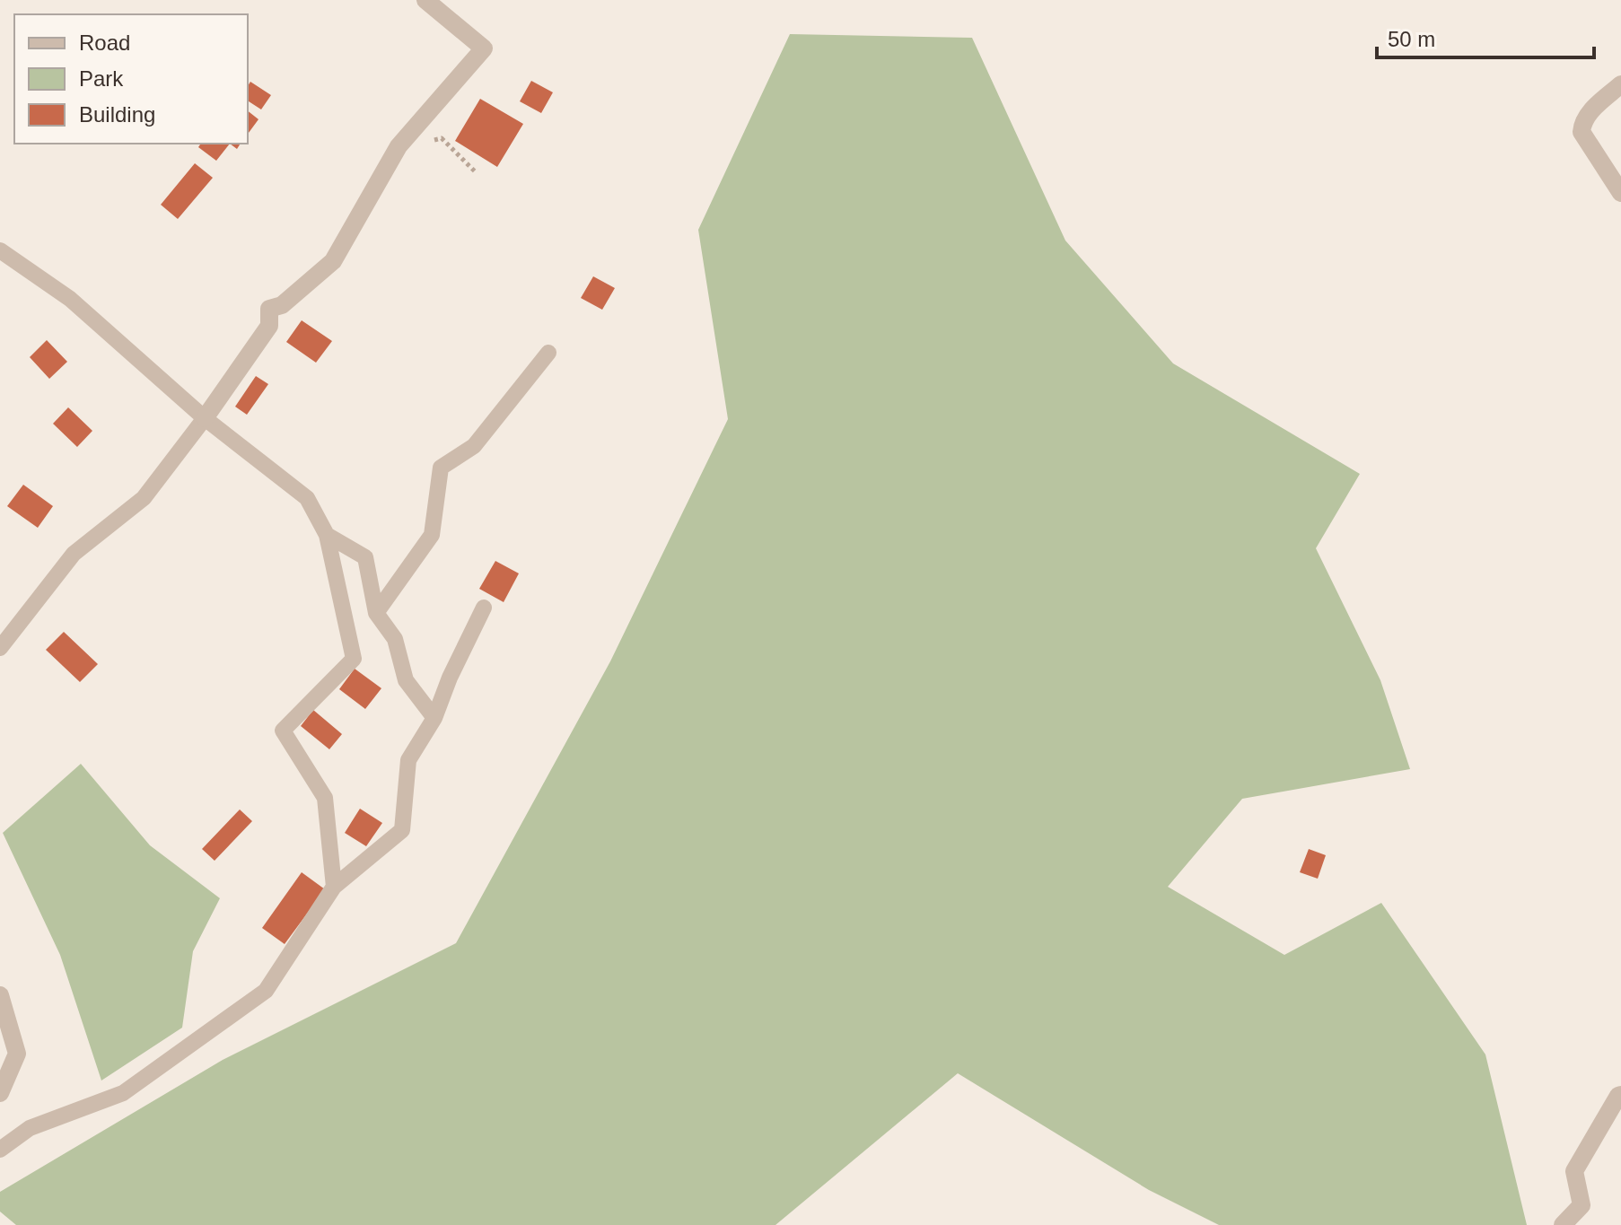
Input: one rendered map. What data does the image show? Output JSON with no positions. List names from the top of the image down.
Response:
{
  "legend": ["Road", "Park", "Building"],
  "scale_bar": "50 m"
}
